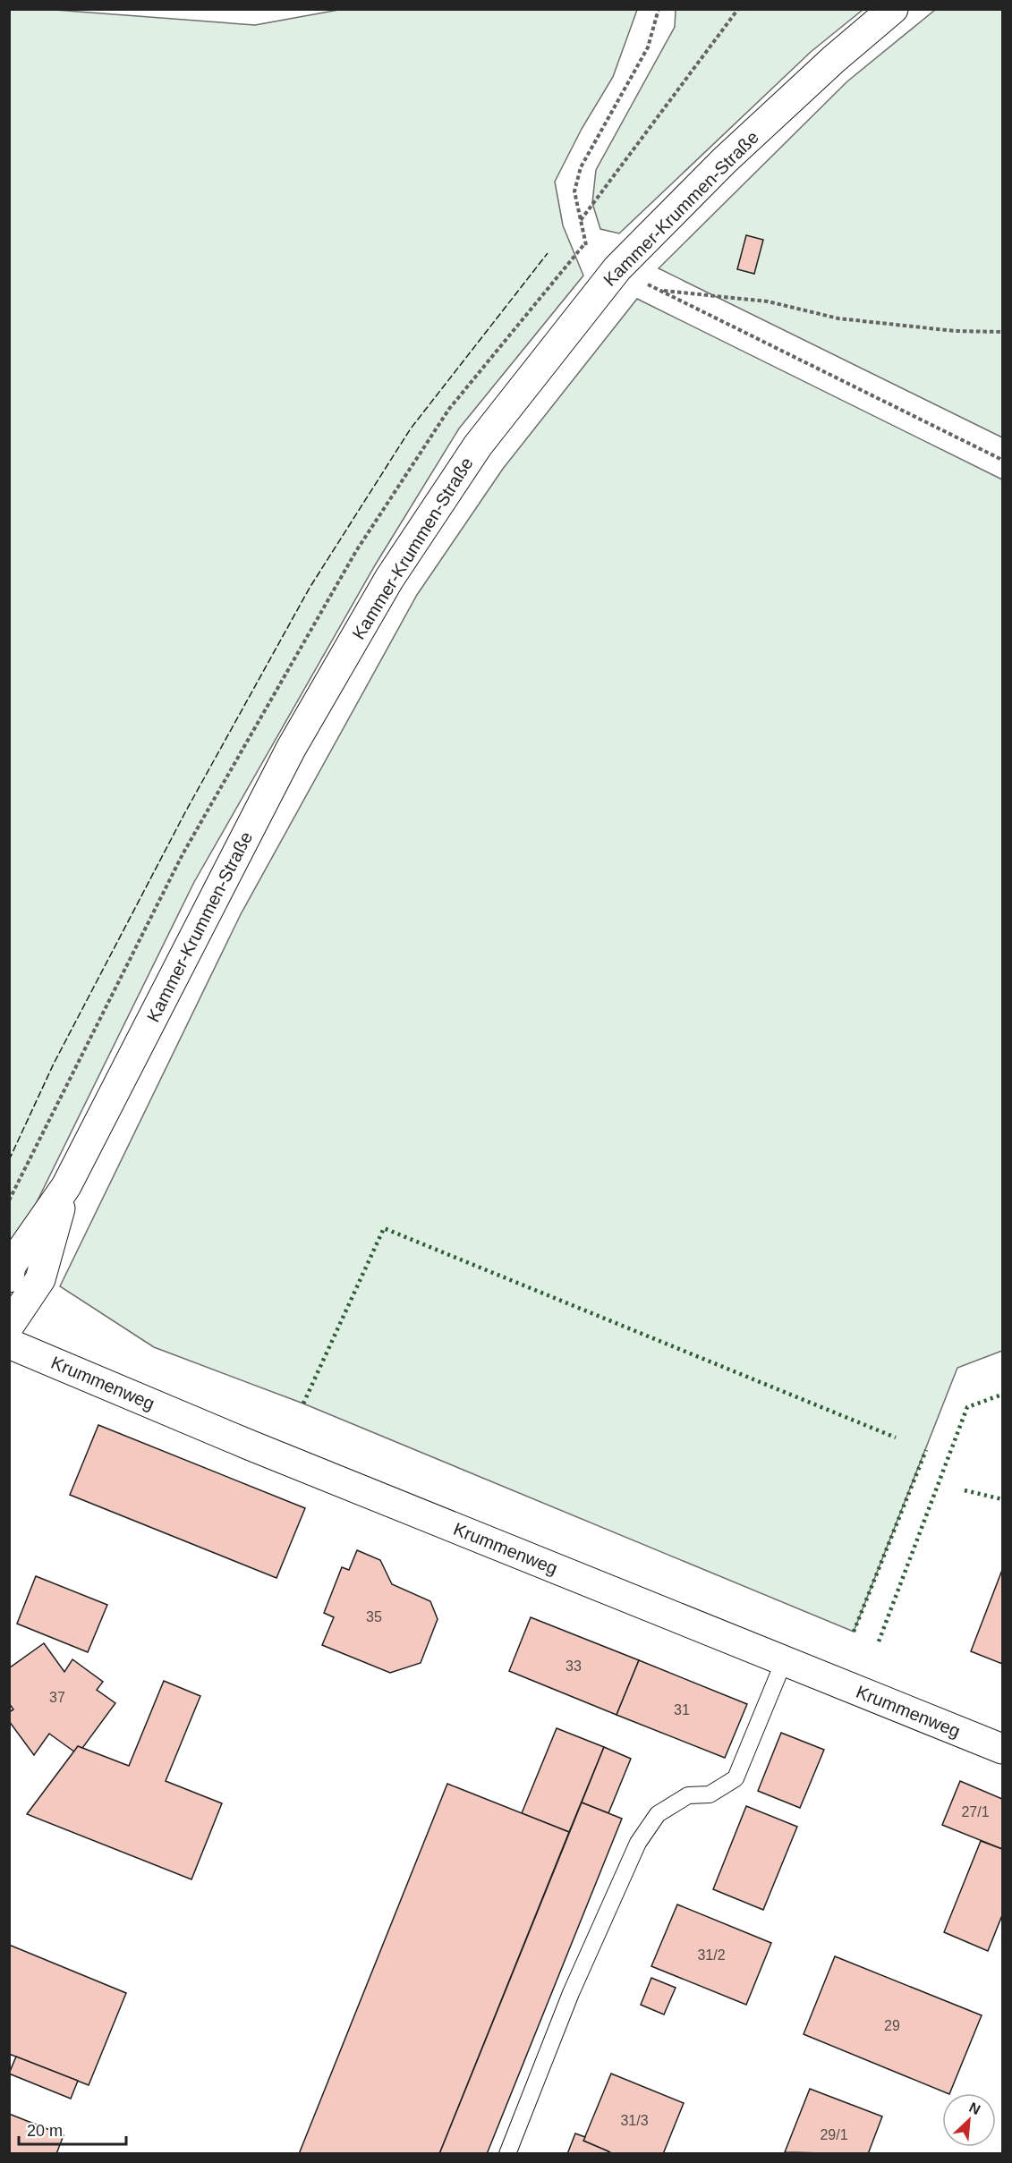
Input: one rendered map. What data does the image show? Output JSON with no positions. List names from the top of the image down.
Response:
{
  "streets": {
    "street": ["Kammer-Krummen-Straße", "Krummenweg"]
  },
  "house_numbers": [
    "35",
    "33",
    "37",
    "31",
    "27/1",
    "31/2",
    "29",
    "31/3",
    "29/1"
  ],
  "scale_bar": "20 m",
  "north": "top right"
}
